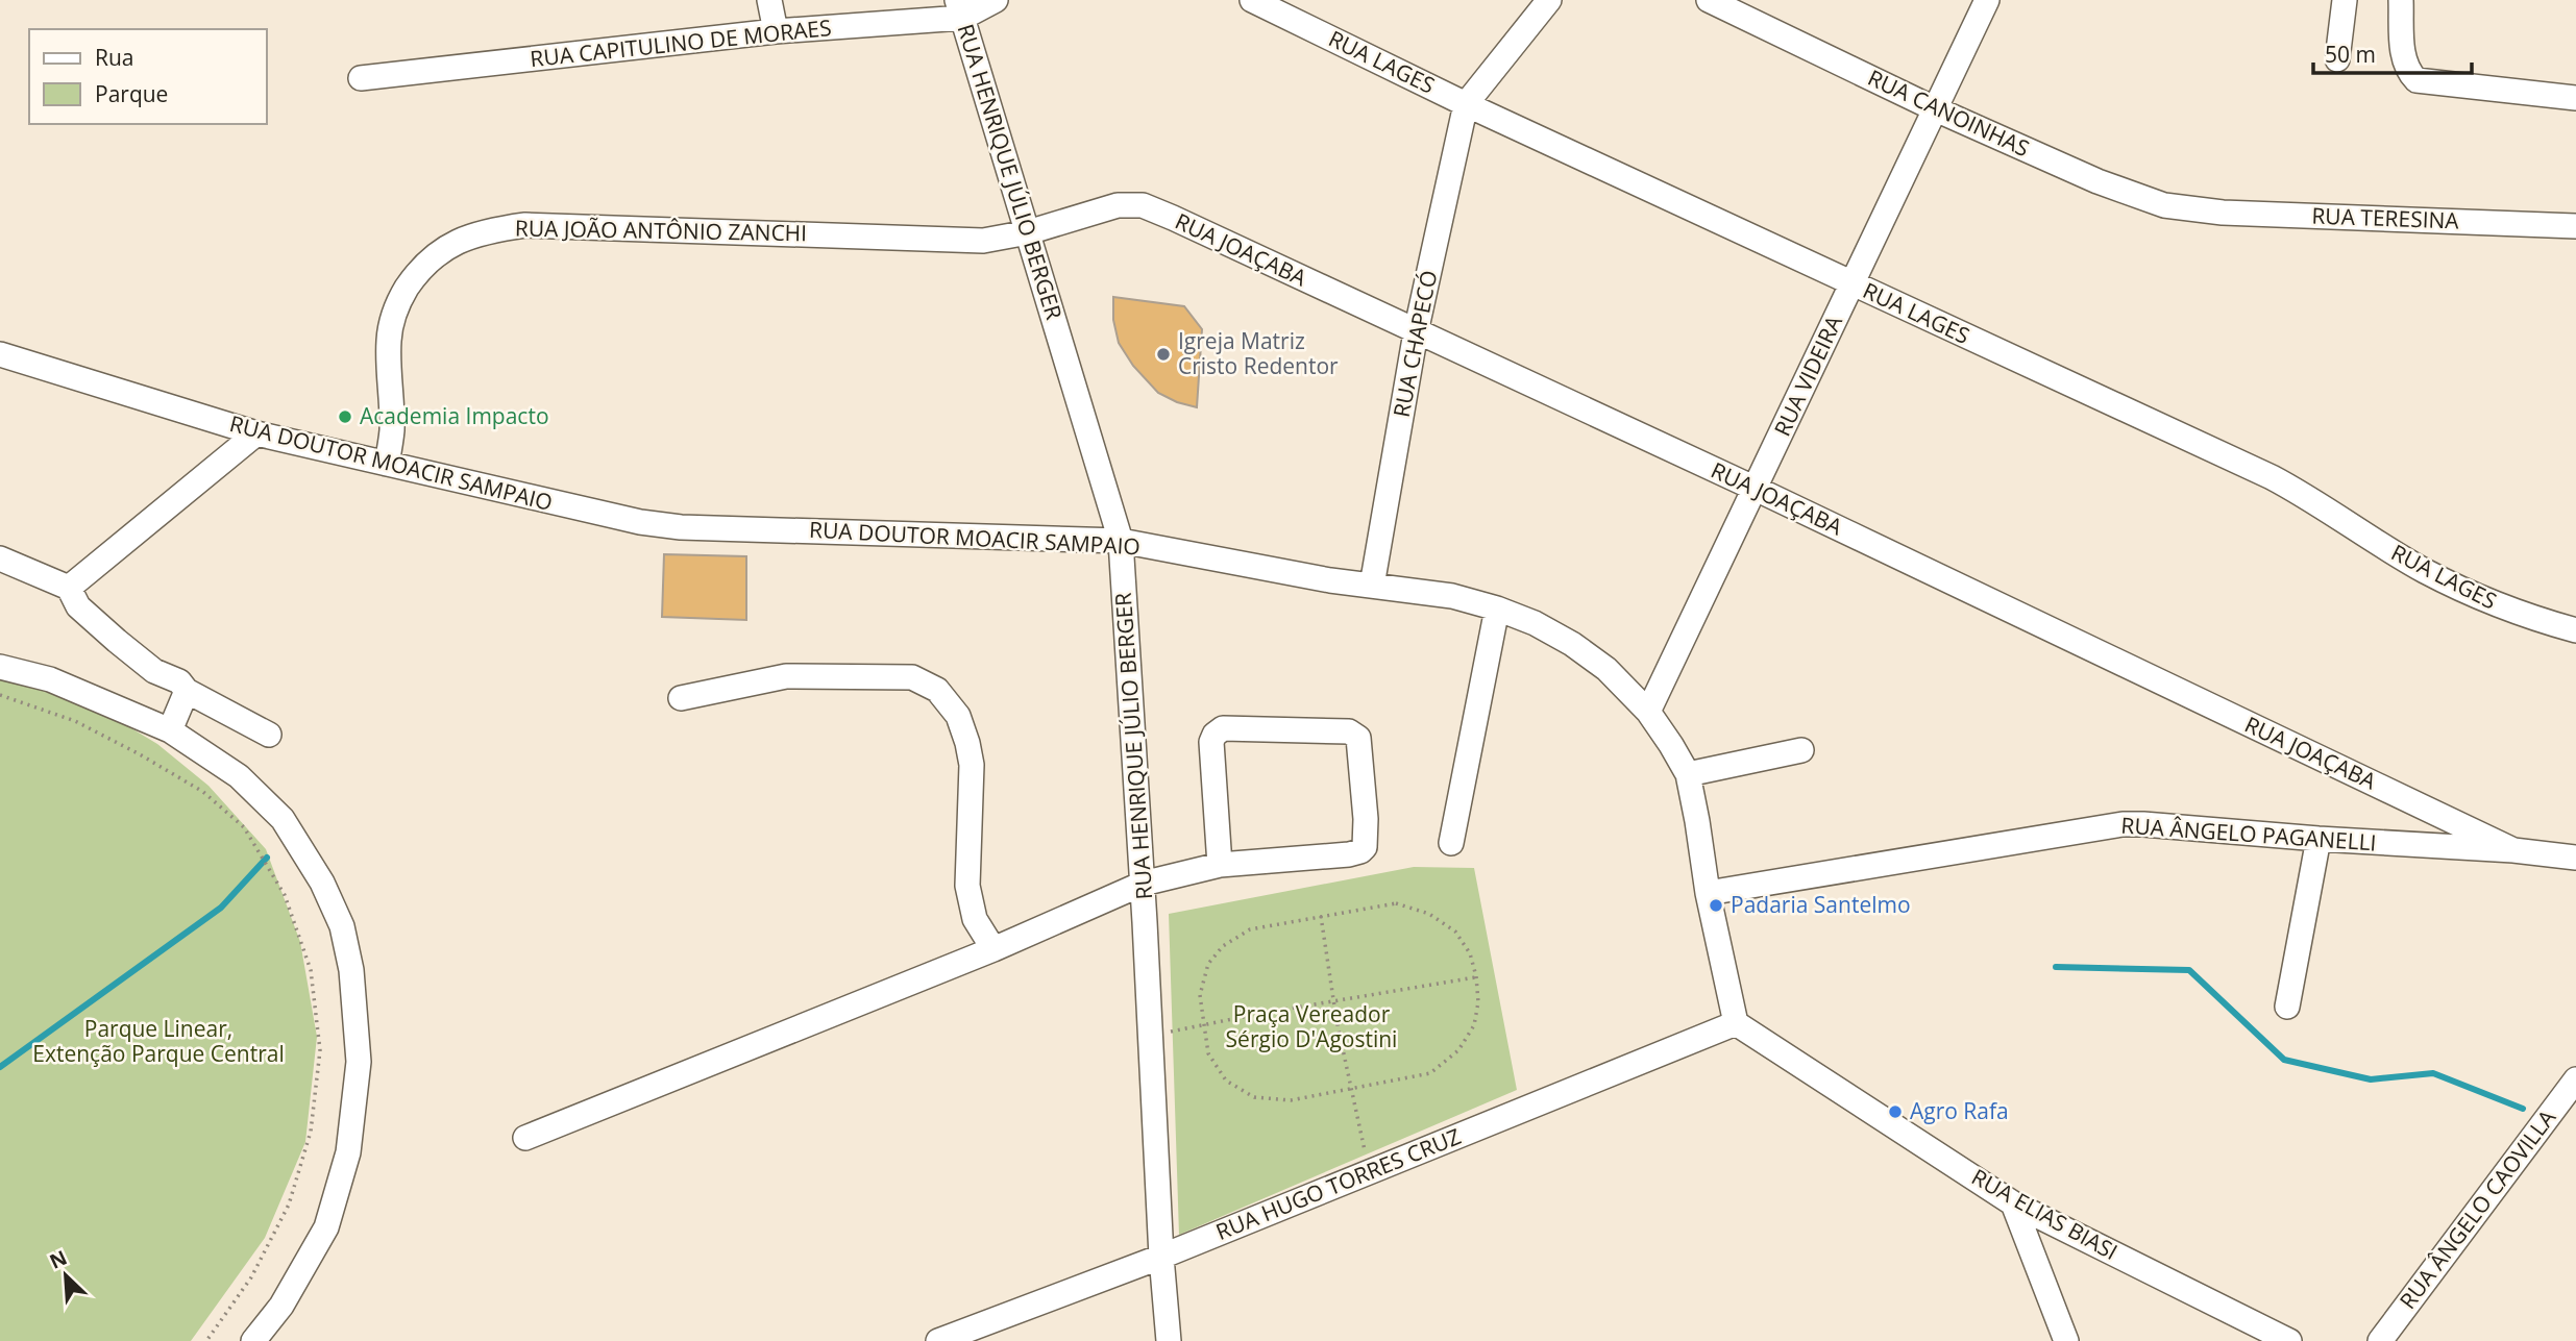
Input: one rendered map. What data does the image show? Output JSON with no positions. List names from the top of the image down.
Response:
{
  "streets": {
    "street": [
      "RUA CAPITULINO DE MORAES",
      "RUA LAGES",
      "RUA CANOINHAS",
      "RUA HENRIQUE JÚLIO BERGER",
      "RUA TERESINA",
      "RUA JOÃO ANTÔNIO ZANCHI",
      "RUA JOAÇABA",
      "RUA CHAPECÓ",
      "RUA VIDEIRA",
      "RUA DOUTOR MOACIR SAMPAIO",
      "RUA ÂNGELO PAGANELLI",
      "RUA HUGO TORRES CRUZ",
      "RUA ÂNGELO CAOVILLA",
      "RUA ELIAS BIASI"
    ]
  },
  "crossings": [
    ["RUA CAPITULINO DE MORAES", "RUA HENRIQUE JÚLIO BERGER"],
    ["RUA LAGES", "RUA CHAPECÓ"],
    ["RUA LAGES", "RUA VIDEIRA"],
    ["RUA CANOINHAS", "RUA TERESINA"],
    ["RUA CANOINHAS", "RUA VIDEIRA"],
    ["RUA HENRIQUE JÚLIO BERGER", "RUA JOÃO ANTÔNIO ZANCHI"],
    ["RUA HENRIQUE JÚLIO BERGER", "RUA JOAÇABA"],
    ["RUA HENRIQUE JÚLIO BERGER", "RUA DOUTOR MOACIR SAMPAIO"],
    ["RUA HENRIQUE JÚLIO BERGER", "RUA HUGO TORRES CRUZ"],
    ["RUA JOÃO ANTÔNIO ZANCHI", "RUA JOAÇABA"],
    ["RUA JOÃO ANTÔNIO ZANCHI", "RUA DOUTOR MOACIR SAMPAIO"],
    ["RUA JOAÇABA", "RUA CHAPECÓ"],
    ["RUA JOAÇABA", "RUA VIDEIRA"],
    ["RUA JOAÇABA", "RUA ÂNGELO PAGANELLI"],
    ["RUA CHAPECÓ", "RUA DOUTOR MOACIR SAMPAIO"],
    ["RUA VIDEIRA", "RUA DOUTOR MOACIR SAMPAIO"],
    ["RUA DOUTOR MOACIR SAMPAIO", "RUA ÂNGELO PAGANELLI"],
    ["RUA DOUTOR MOACIR SAMPAIO", "RUA HUGO TORRES CRUZ"],
    ["RUA DOUTOR MOACIR SAMPAIO", "RUA ELIAS BIASI"],
    ["RUA HUGO TORRES CRUZ", "RUA ELIAS BIASI"]
  ],
  "parks": ["Praça Vereador Sérgio D'Agostini", "Parque Linear, Extenção Parque Central"],
  "places": [
    "Igreja Matriz Cristo Redentor",
    "Academia Impacto",
    "Padaria Santelmo",
    "Agro Rafa"
  ],
  "legend": ["Rua", "Parque"],
  "scale_bar": "50 m",
  "north": "top left"
}
